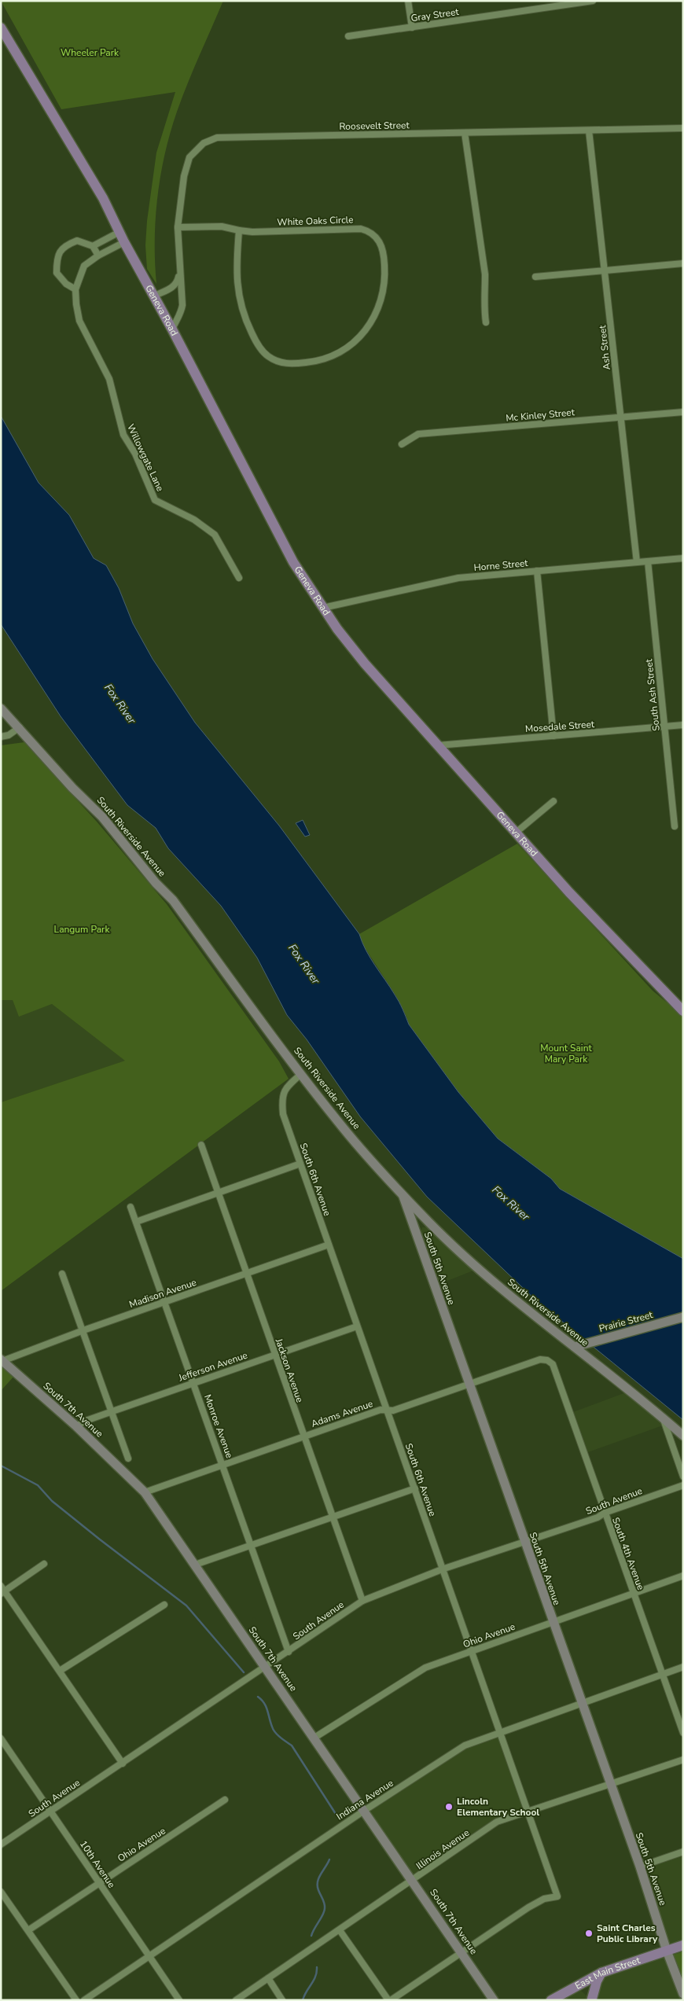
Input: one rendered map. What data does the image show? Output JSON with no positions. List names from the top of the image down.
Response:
{
  "streets": {
    "main road": [
      "Geneva Road",
      "South Riverside Avenue",
      "South 5th Avenue",
      "Prairie Street",
      "South 7th Avenue",
      "East Main Street"
    ],
    "street": [
      "Gray Street",
      "Roosevelt Street",
      "White Oaks Circle",
      "Ash Street",
      "Mc Kinley Street",
      "Willowgate Lane",
      "Horne Street",
      "South Ash Street",
      "Mosedale Street",
      "South 6th Avenue",
      "Madison Avenue",
      "Jefferson Avenue",
      "Jackson Avenue",
      "Adams Avenue",
      "Monroe Avenue",
      "South Avenue",
      "South 4th Avenue",
      "Ohio Avenue",
      "Indiana Avenue",
      "Illinois Avenue",
      "10th Avenue"
    ]
  },
  "crossings": [
    ["Roosevelt Street", "White Oaks Circle"],
    ["Roosevelt Street", "Geneva Road"],
    ["Roosevelt Street", "Ash Street"],
    ["Geneva Road", "Willowgate Lane"],
    ["Geneva Road", "Horne Street"],
    ["Geneva Road", "Mosedale Street"],
    ["Ash Street", "Mc Kinley Street"],
    ["Ash Street", "Horne Street"],
    ["Horne Street", "South Ash Street"],
    ["South Ash Street", "Mosedale Street"],
    ["South Riverside Avenue", "South 6th Avenue"],
    ["South Riverside Avenue", "South 5th Avenue"],
    ["South Riverside Avenue", "Prairie Street"],
    ["South 6th Avenue", "Madison Avenue"],
    ["South 6th Avenue", "Jefferson Avenue"],
    ["South 6th Avenue", "South 7th Avenue"],
    ["South 6th Avenue", "Adams Avenue"],
    ["South 6th Avenue", "South Avenue"],
    ["South 6th Avenue", "Ohio Avenue"],
    ["South 6th Avenue", "Indiana Avenue"],
    ["South 6th Avenue", "Illinois Avenue"],
    ["South 5th Avenue", "Adams Avenue"],
    ["South 5th Avenue", "South Avenue"],
    ["South 5th Avenue", "Ohio Avenue"],
    ["South 5th Avenue", "Indiana Avenue"],
    ["South 5th Avenue", "Illinois Avenue"],
    ["South 5th Avenue", "East Main Street"],
    ["Madison Avenue", "Jackson Avenue"],
    ["Madison Avenue", "South 7th Avenue"],
    ["Madison Avenue", "Monroe Avenue"],
    ["Jefferson Avenue", "Jackson Avenue"],
    ["Jefferson Avenue", "South 7th Avenue"],
    ["Jefferson Avenue", "Monroe Avenue"],
    ["Jackson Avenue", "Adams Avenue"],
    ["Jackson Avenue", "South Avenue"],
    ["South 7th Avenue", "Adams Avenue"],
    ["South 7th Avenue", "South Avenue"],
    ["South 7th Avenue", "Ohio Avenue"],
    ["South 7th Avenue", "Indiana Avenue"],
    ["South 7th Avenue", "Illinois Avenue"],
    ["Adams Avenue", "Monroe Avenue"],
    ["Adams Avenue", "South 4th Avenue"],
    ["Monroe Avenue", "South Avenue"],
    ["South Avenue", "South 4th Avenue"],
    ["South Avenue", "10th Avenue"],
    ["South 4th Avenue", "Ohio Avenue"],
    ["South 4th Avenue", "Indiana Avenue"],
    ["Ohio Avenue", "10th Avenue"],
    ["Indiana Avenue", "10th Avenue"]
  ],
  "water": ["Fox River"],
  "parks": ["Wheeler Park", "Langum Park", "Mount Saint Mary Park"],
  "places": ["Lincoln Elementary School", "Saint Charles Public Library"]
}
